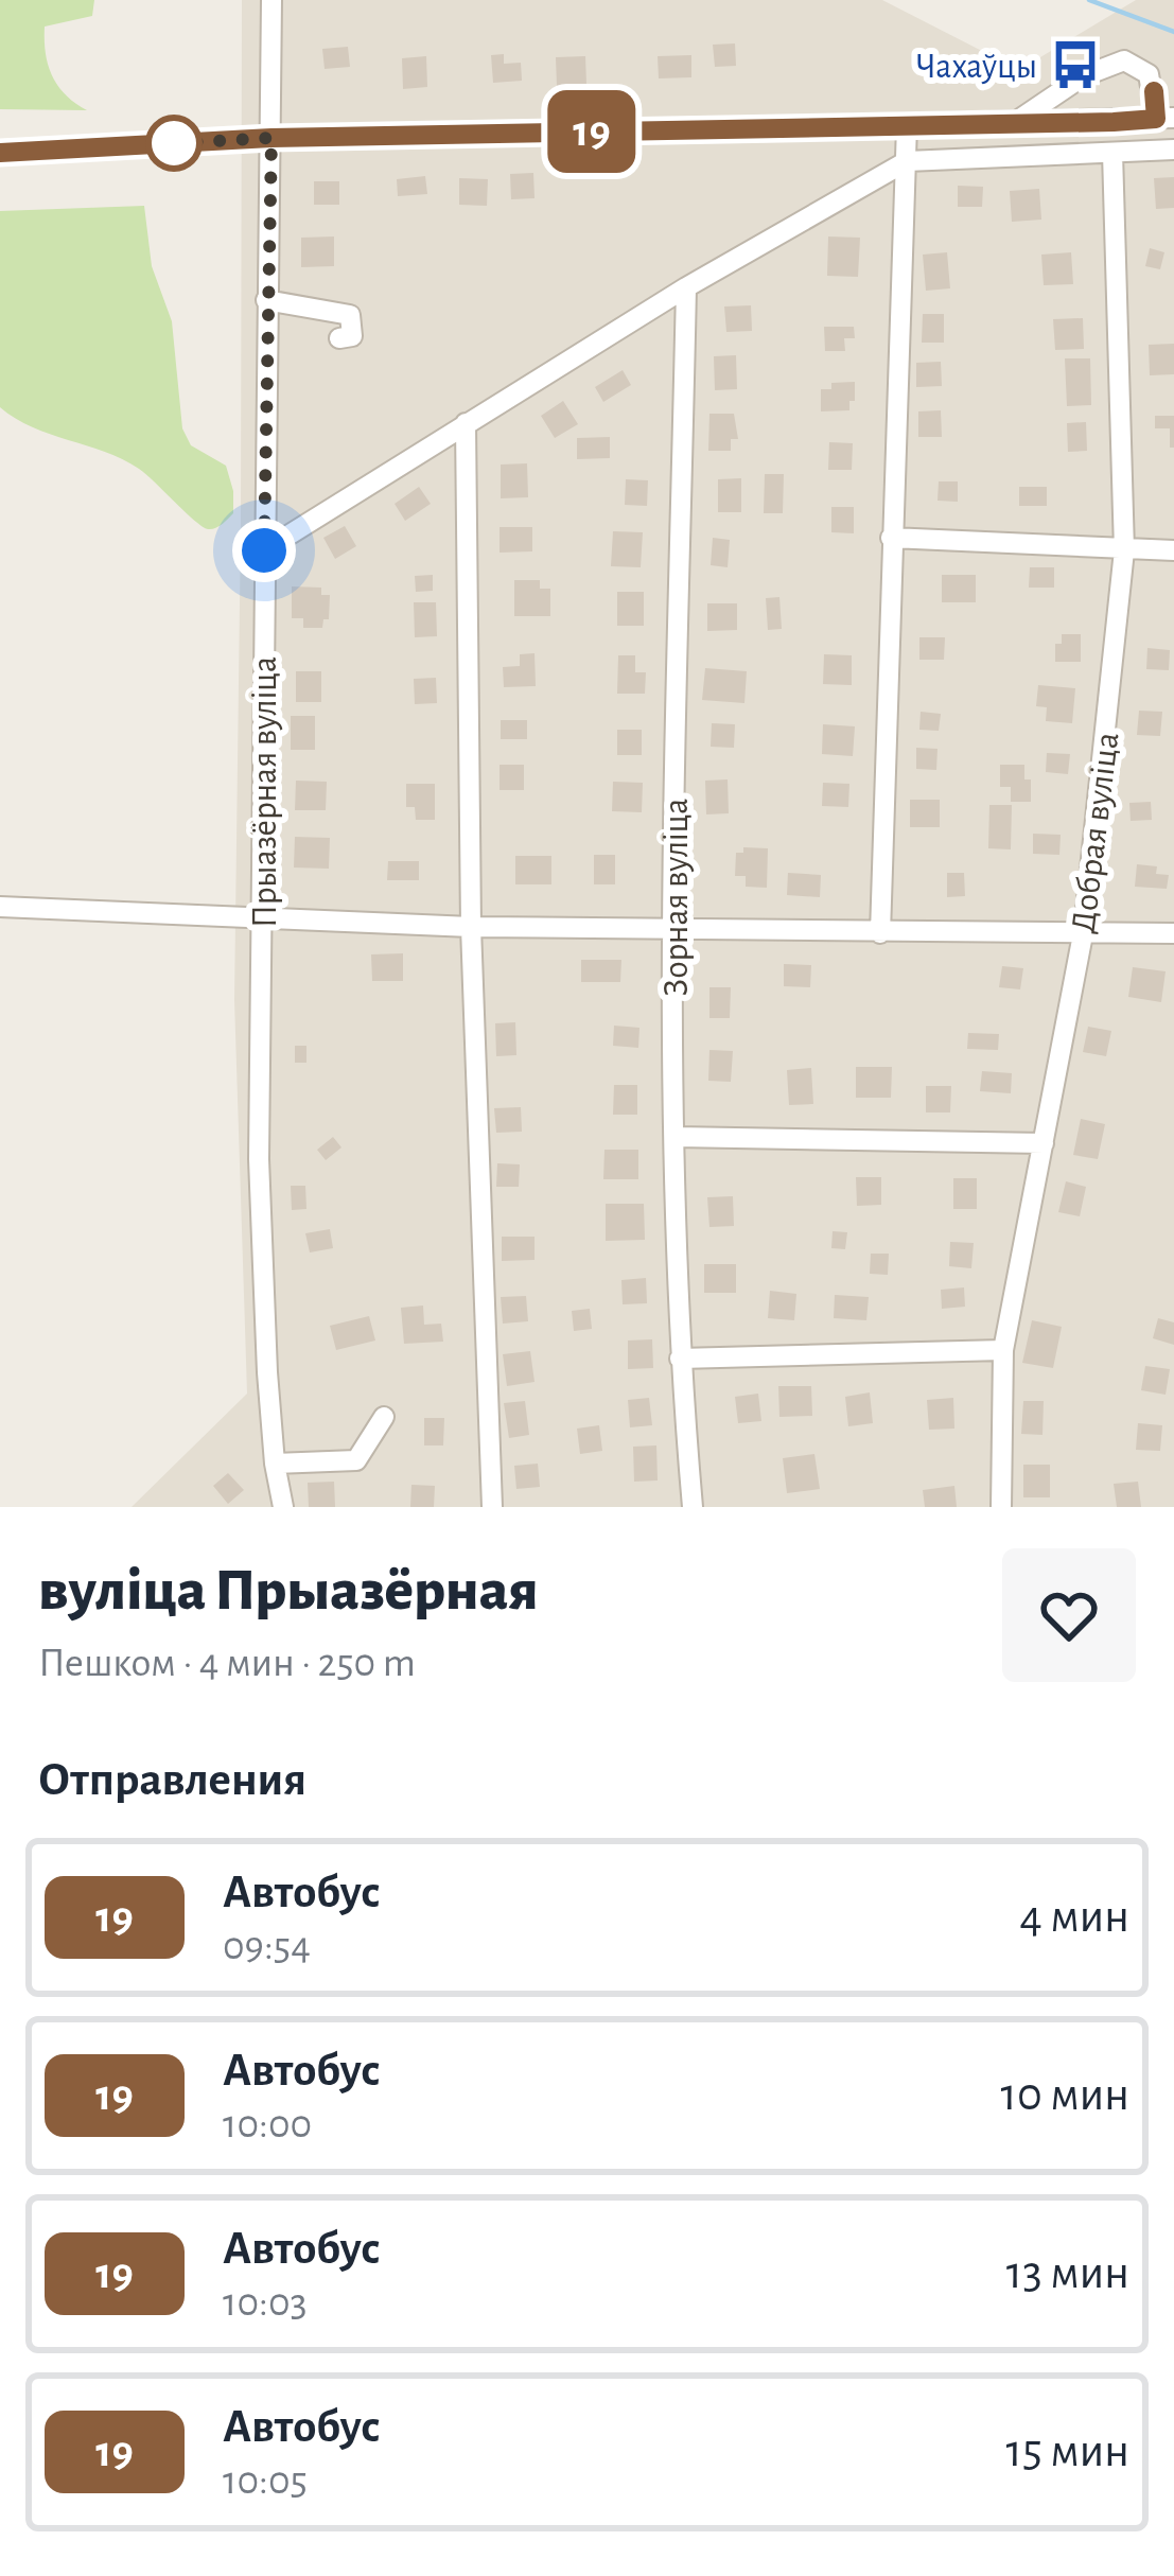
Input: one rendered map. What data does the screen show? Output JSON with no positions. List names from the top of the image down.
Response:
{
  "streets": {
    "street": ["Прыазёрная вуліца", "Добрая вуліца", "Зорная вуліца"]
  },
  "places": {
    "bus stop": ["Чахаўцы"]
  },
  "lines": ["bus line 19"],
  "page": {
    "on_map": "19",
    "heading": [
      ["вуліца Прыазёрная", "Пешком · 4 мин · 250 m"],
      "Отправления"
    ],
    "list": [
      {
        "mark": "19",
        "name": "Автобус",
        "note": "09:54",
        "value": "4 мин"
      },
      {
        "mark": "19",
        "name": "Автобус",
        "note": "10:00",
        "value": "10 мин"
      },
      {
        "mark": "19",
        "name": "Автобус",
        "note": "10:03",
        "value": "13 мин"
      },
      {
        "mark": "19",
        "name": "Автобус",
        "note": "10:05",
        "value": "15 мин"
      }
    ]
  }
}
